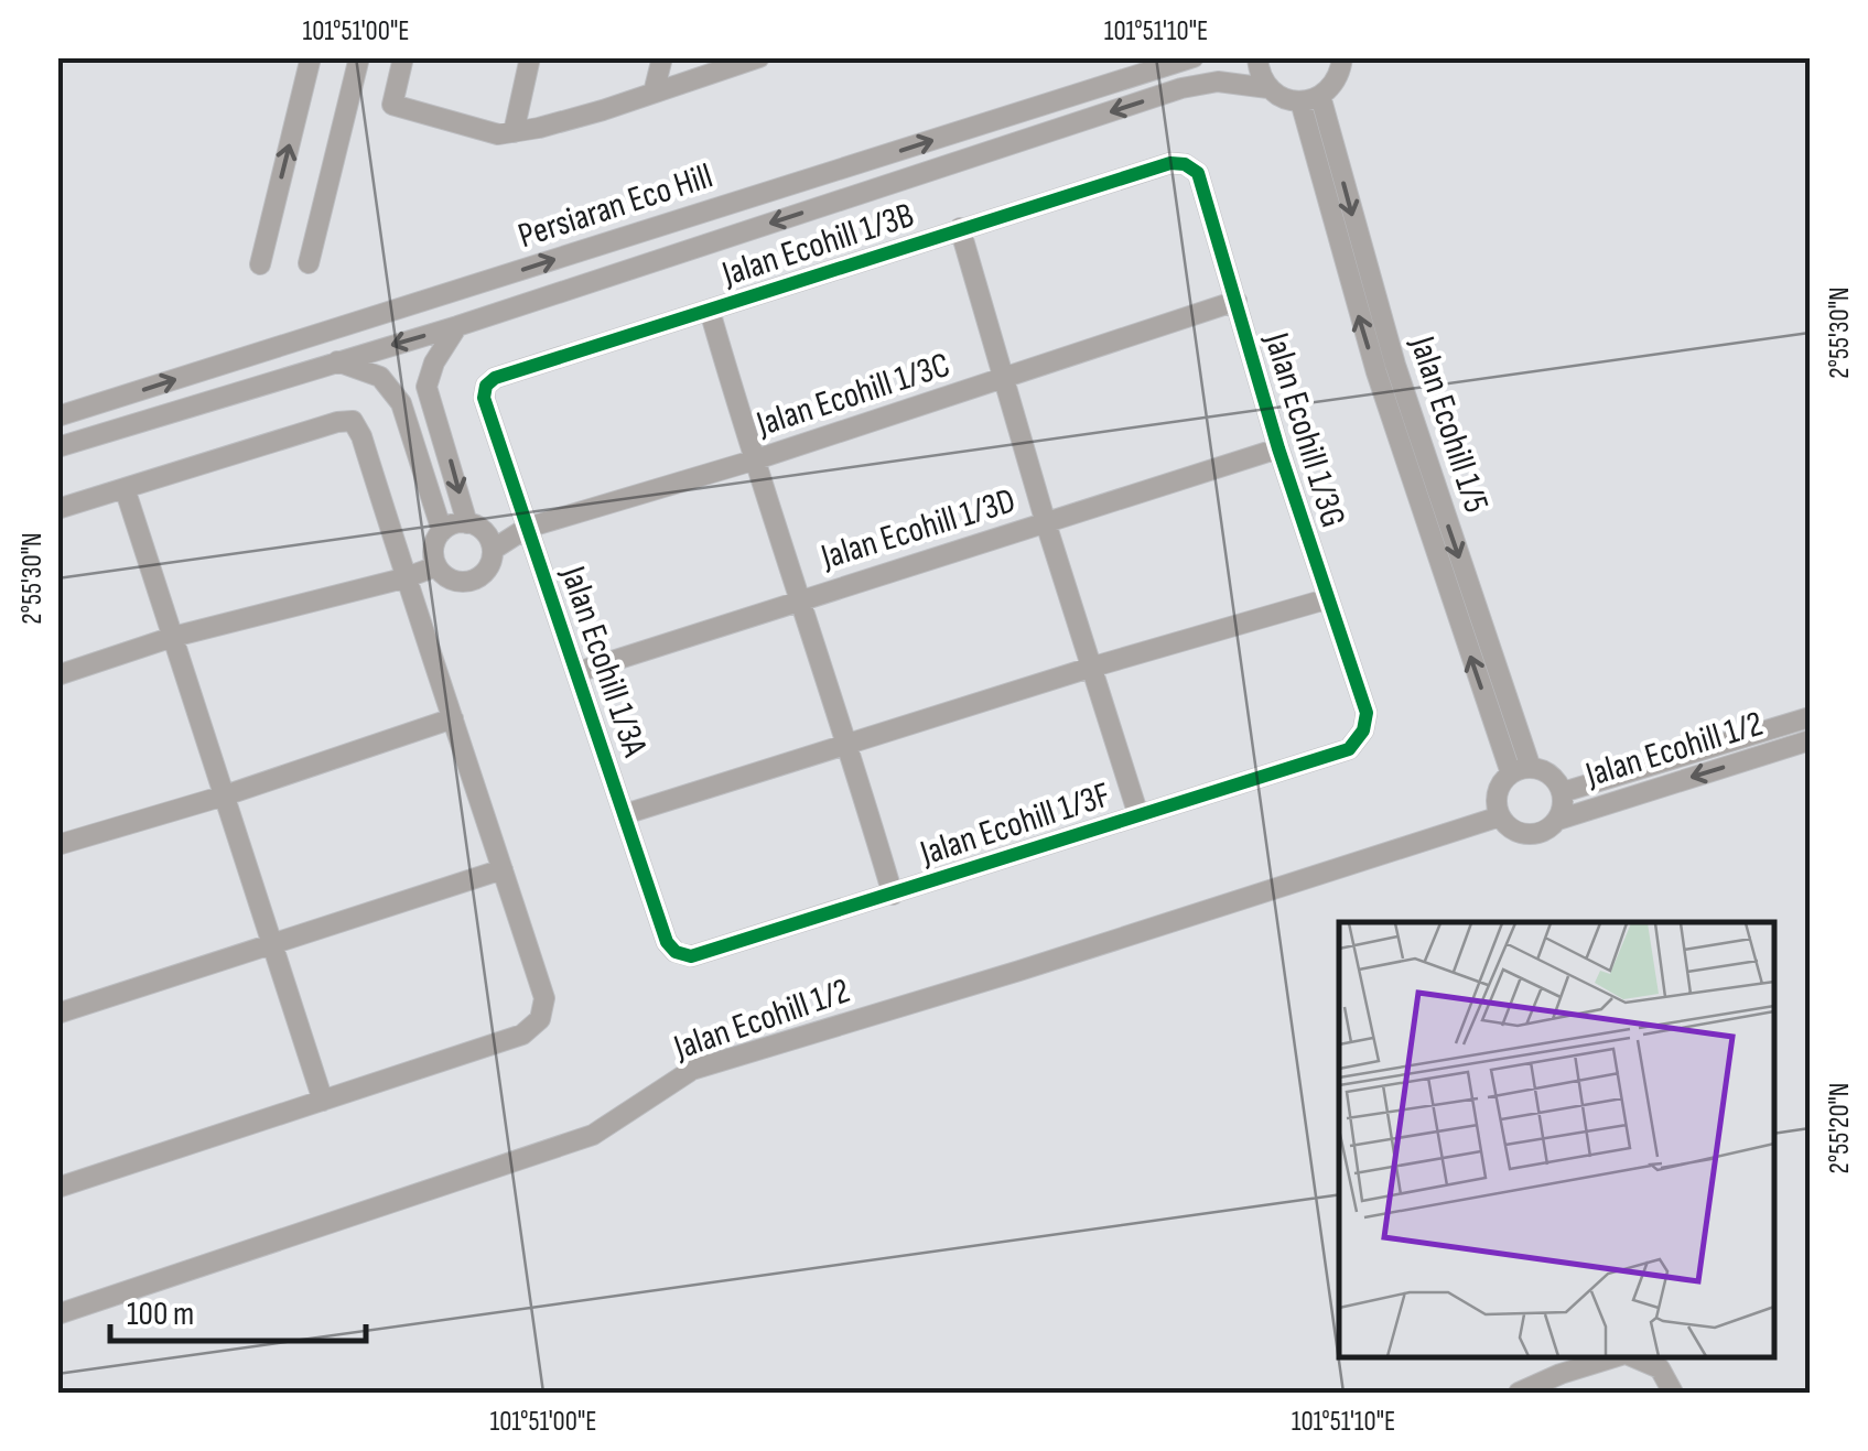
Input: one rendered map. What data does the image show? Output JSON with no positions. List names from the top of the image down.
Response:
{
  "streets": {
    "street": [
      "Persiaran Eco Hill",
      "Jalan Ecohill 1/3B",
      "Jalan Ecohill 1/3C",
      "Jalan Ecohill 1/5",
      "Jalan Ecohill 1/3G",
      "Jalan Ecohill 1/3D",
      "Jalan Ecohill 1/3A",
      "Jalan Ecohill 1/2",
      "Jalan Ecohill 1/3F"
    ]
  },
  "crossings": [
    ["Jalan Ecohill 1/3B", "Jalan Ecohill 1/3G"],
    ["Jalan Ecohill 1/3B", "Jalan Ecohill 1/3A"],
    ["Jalan Ecohill 1/3C", "Jalan Ecohill 1/3G"],
    ["Jalan Ecohill 1/3C", "Jalan Ecohill 1/3A"],
    ["Jalan Ecohill 1/5", "Jalan Ecohill 1/2"],
    ["Jalan Ecohill 1/3G", "Jalan Ecohill 1/3D"],
    ["Jalan Ecohill 1/3G", "Jalan Ecohill 1/3F"],
    ["Jalan Ecohill 1/3D", "Jalan Ecohill 1/3A"],
    ["Jalan Ecohill 1/3A", "Jalan Ecohill 1/3F"]
  ],
  "scale_bar": "100 m",
  "coordinates": [
    "101°51'00\"E",
    "101°51'10\"E",
    "2°55'30\"N",
    "2°55'20\"N"
  ]
}
